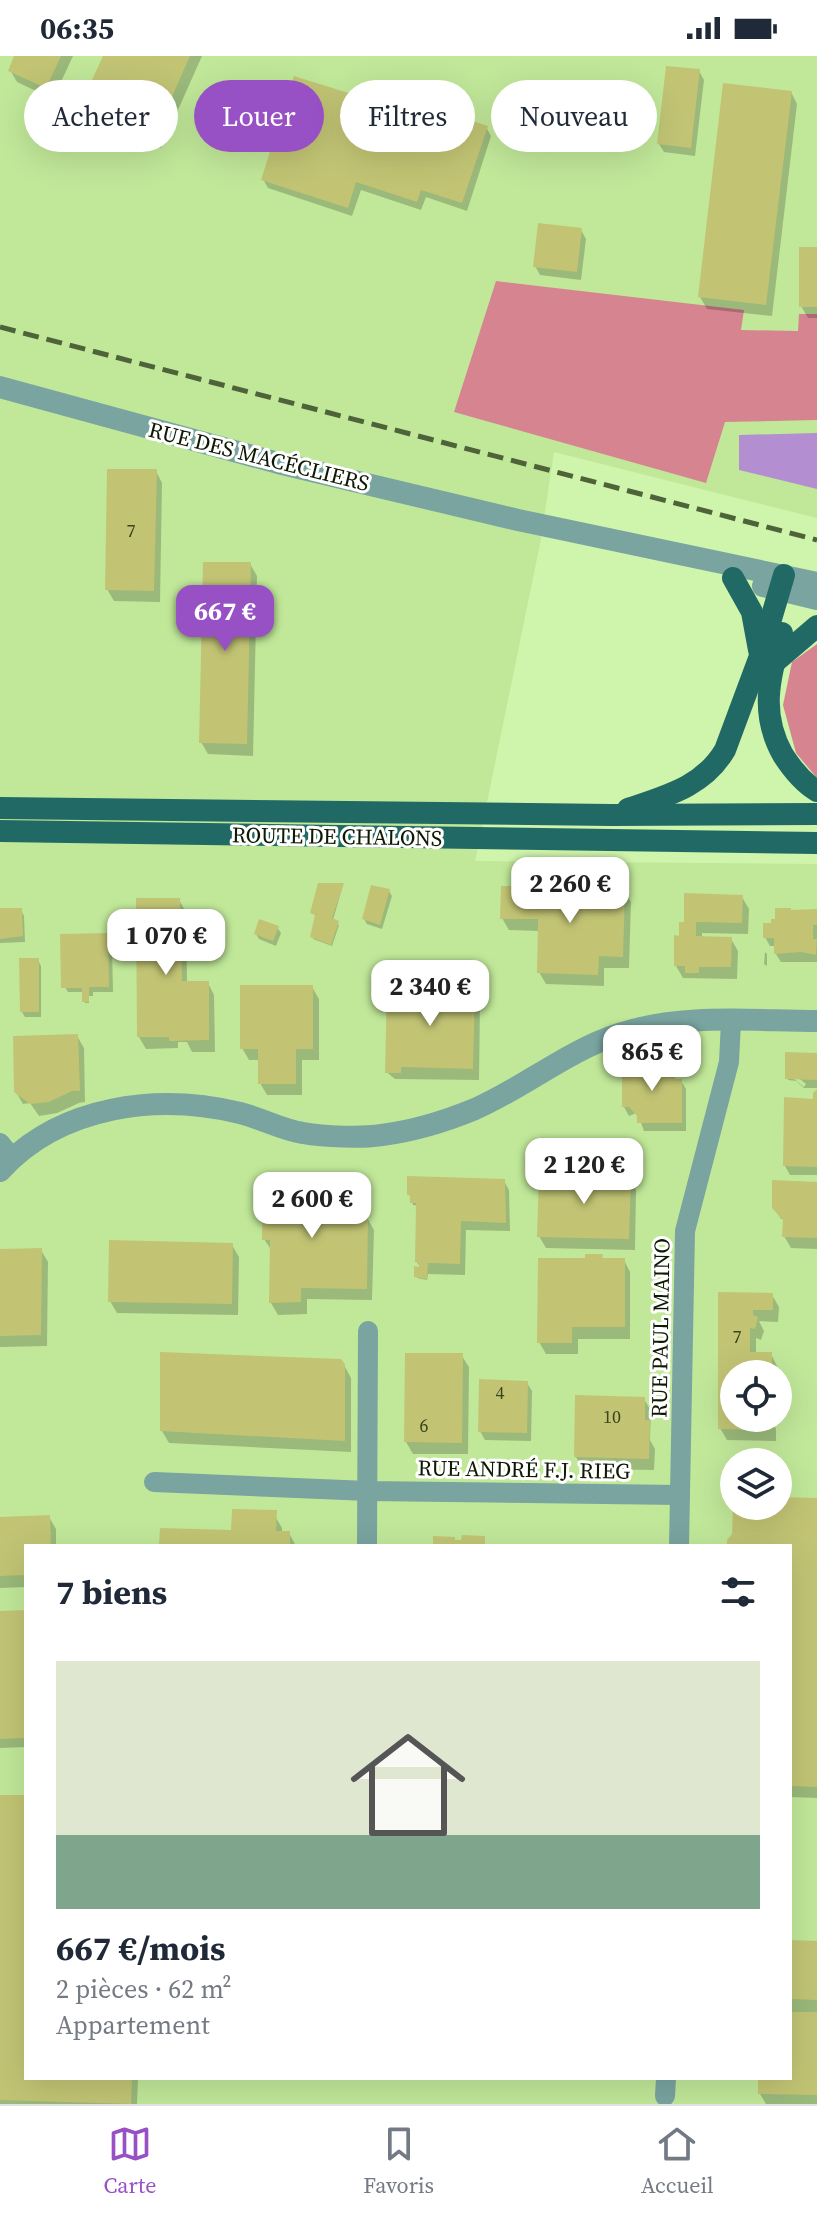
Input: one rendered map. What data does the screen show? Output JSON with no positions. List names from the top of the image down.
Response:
{
  "streets": {
    "main road": ["ROUTE DE CHALONS"],
    "street": ["RUE DES MACÉCLIERS", "RUE PAUL MAINO", "RUE ANDRÉ F.J. RIEG"]
  },
  "crossings": [
    ["RUE PAUL MAINO", "RUE ANDRÉ F.J. RIEG"]
  ],
  "house_numbers": [
    "7",
    "7",
    "4",
    "10",
    "6"
  ],
  "page": {
    "status": "06:35",
    "chip": [
      "Acheter",
      "Louer",
      "Filtres",
      "Nouveau"
    ],
    "price": [
      "667 €",
      "2 260 €",
      "1 070 €",
      "2 340 €",
      "865 €",
      "2 120 €",
      "2 600 €"
    ],
    "heading": "7 biens",
    "list": [
      {
        "name": "667 €/mois",
        "note": "2 pièces · 62 m² · Appartement"
      }
    ],
    "tabs": ["Carte", "Favoris", "Accueil"]
  }
}
